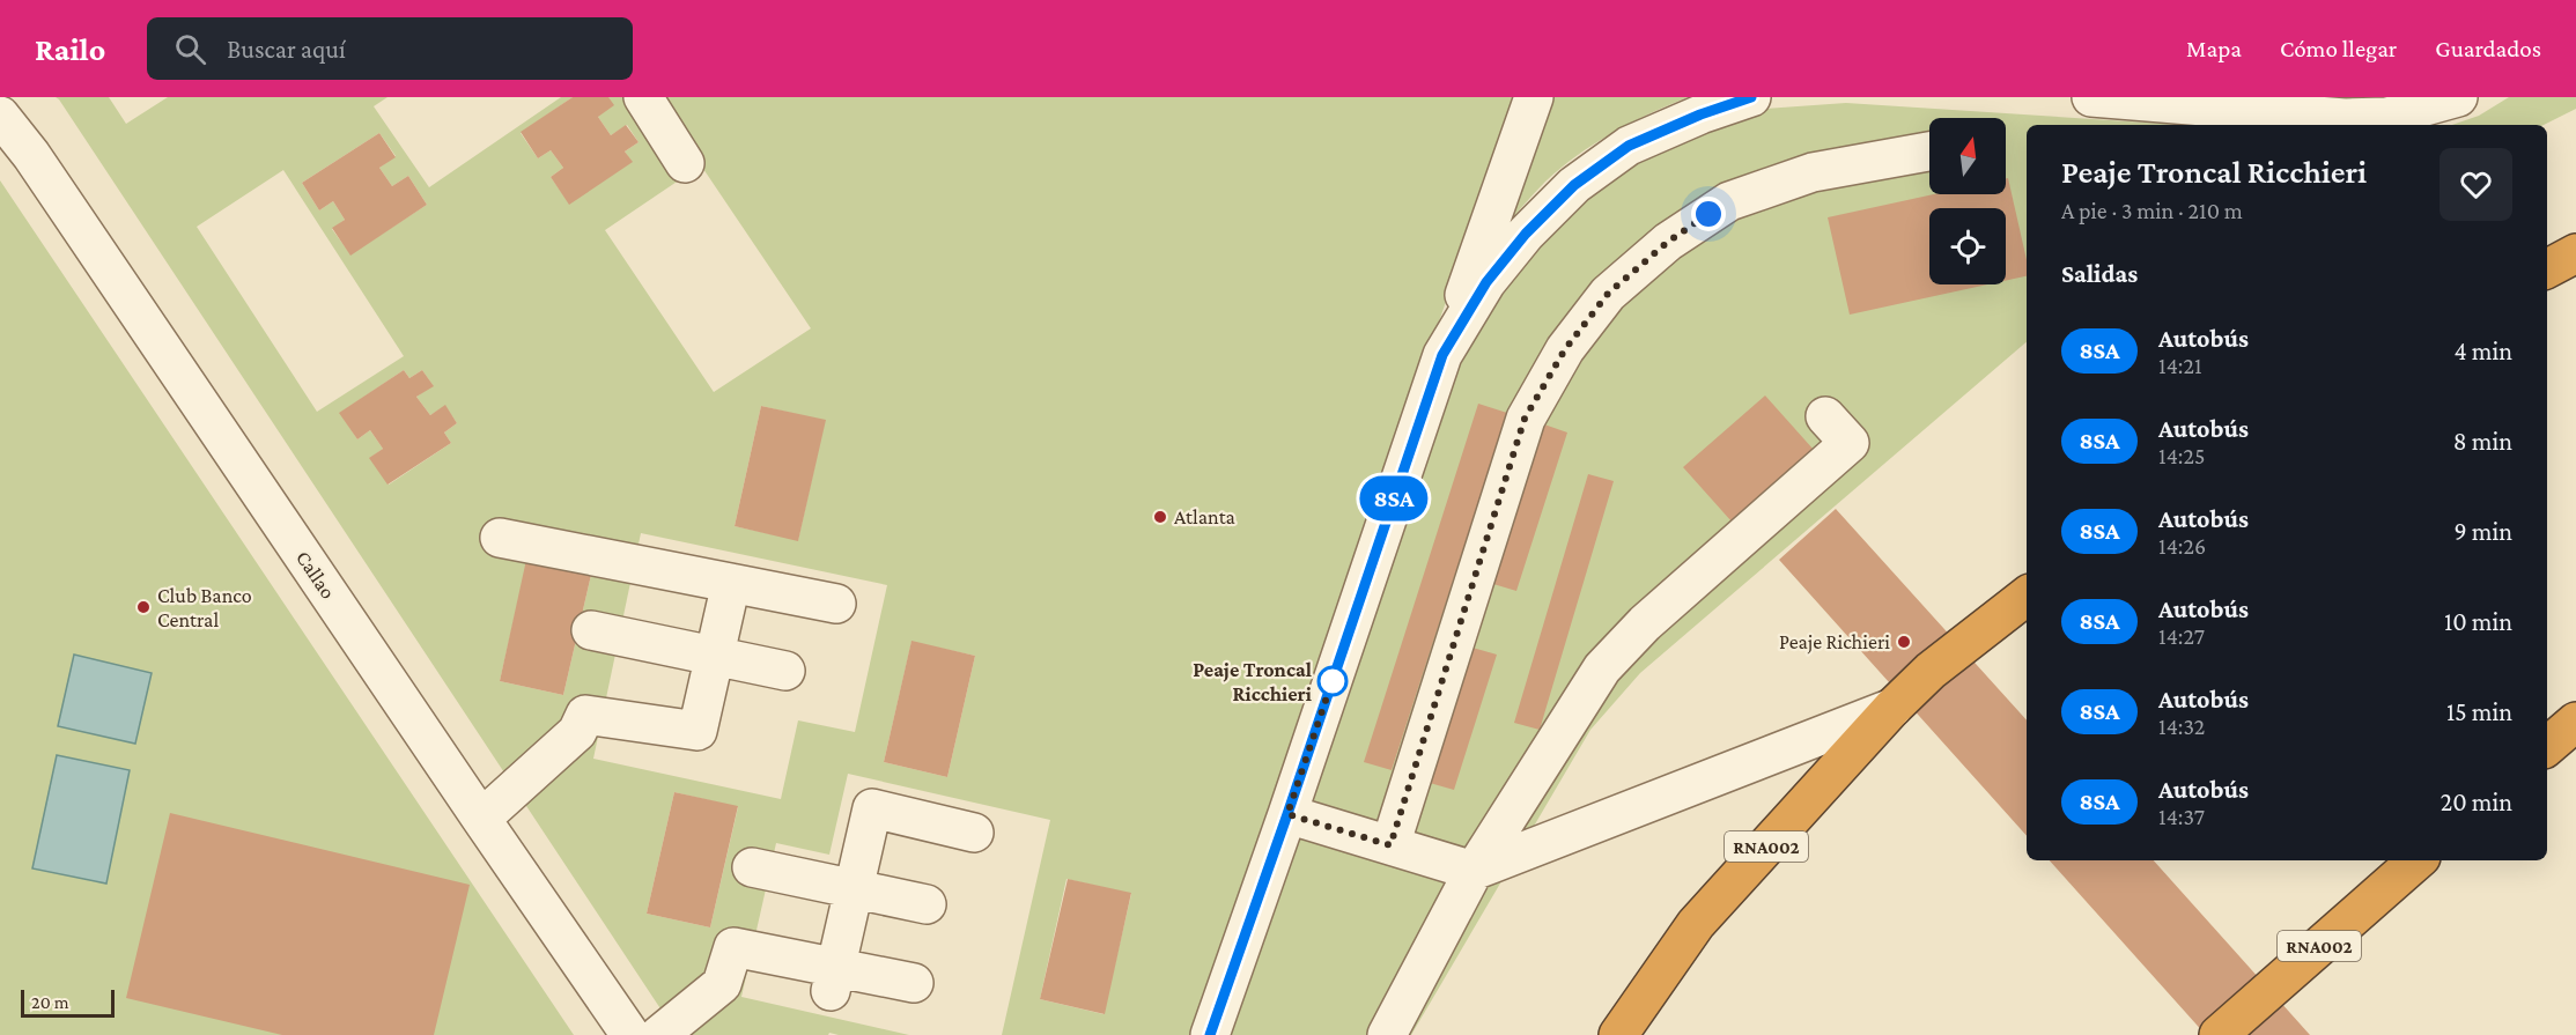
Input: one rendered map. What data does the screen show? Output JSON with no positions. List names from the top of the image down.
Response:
{
  "streets": {
    "highway": ["RNA002"],
    "street": ["Callao"]
  },
  "places": [
    "Atlanta",
    "Club Banco Central",
    "Peaje Richieri",
    "Peaje Troncal Ricchieri"
  ],
  "lines": ["bus line 8SA"],
  "scale_bar": "20 m",
  "north": "top",
  "page": {
    "header": "Railo",
    "search": "Buscar aquí",
    "nav": ["Mapa", "Cómo llegar", "Guardados"],
    "on_map": "8SA",
    "heading": [
      ["Peaje Troncal Ricchieri", "A pie · 3 min · 210 m"],
      "Salidas"
    ],
    "list": [
      {
        "mark": "8SA",
        "name": "Autobús",
        "note": "14:21",
        "value": "4 min"
      },
      {
        "mark": "8SA",
        "name": "Autobús",
        "note": "14:25",
        "value": "8 min"
      },
      {
        "mark": "8SA",
        "name": "Autobús",
        "note": "14:26",
        "value": "9 min"
      },
      {
        "mark": "8SA",
        "name": "Autobús",
        "note": "14:27",
        "value": "10 min"
      },
      {
        "mark": "8SA",
        "name": "Autobús",
        "note": "14:32",
        "value": "15 min"
      },
      {
        "mark": "8SA",
        "name": "Autobús",
        "note": "14:37",
        "value": "20 min"
      }
    ],
    "scale": "20 m"
  }
}
